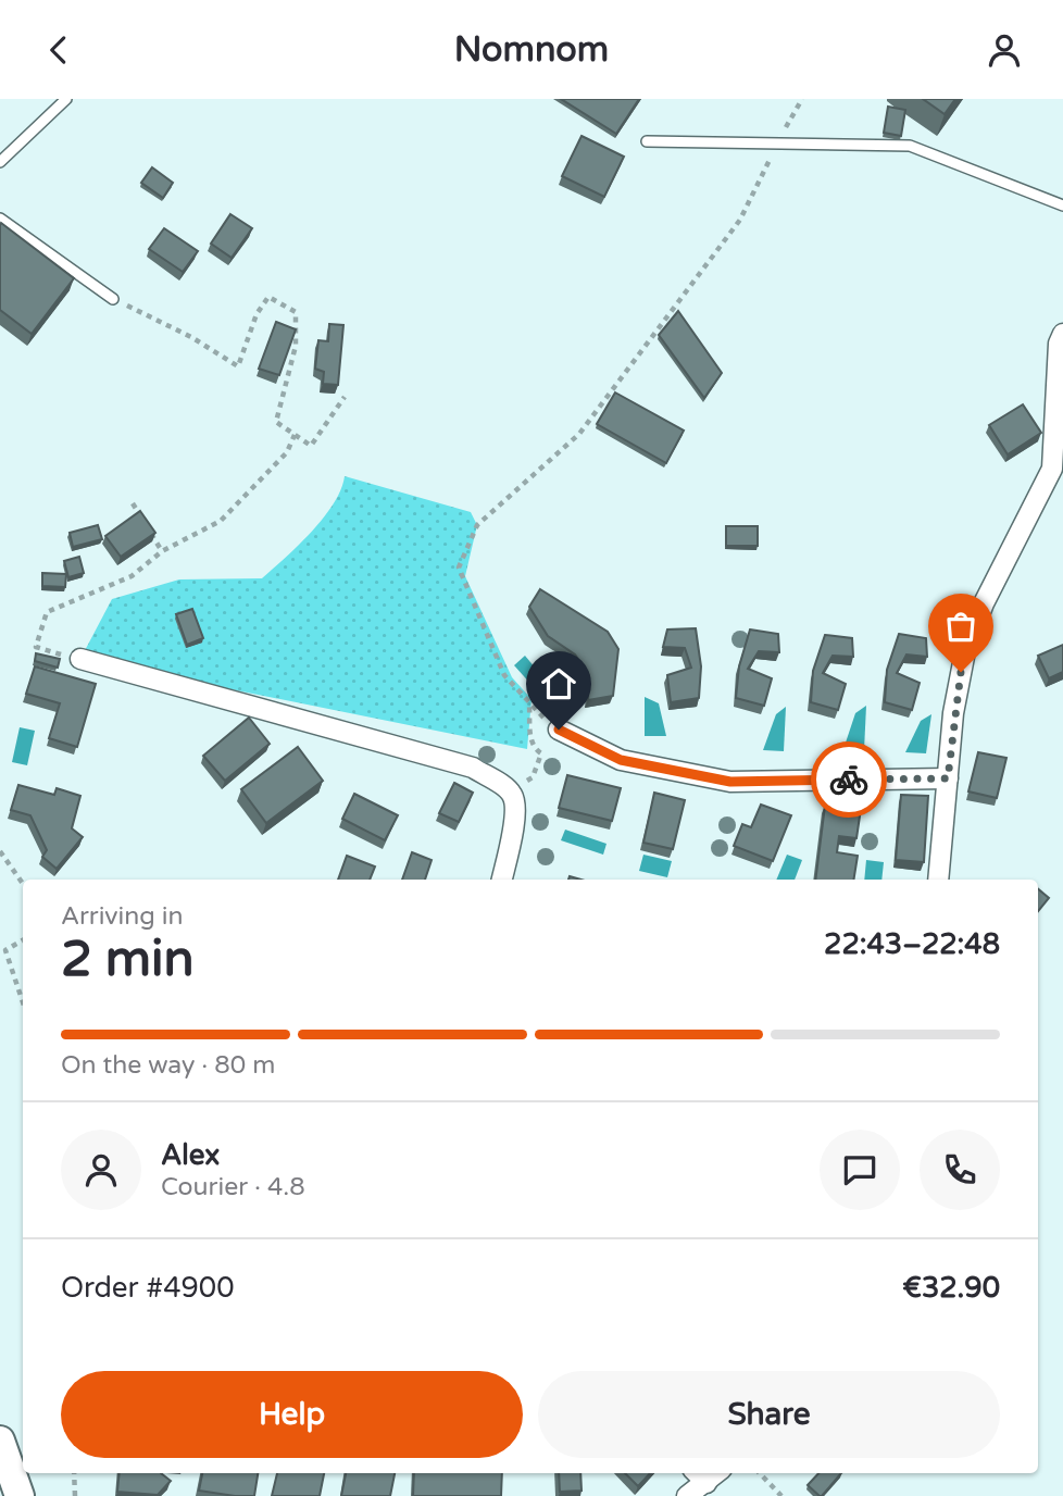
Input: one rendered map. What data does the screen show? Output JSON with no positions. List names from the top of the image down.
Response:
{
  "page": {
    "header": "Nomnom",
    "heading": ["2 min", "Arriving in", "22:43–22:48"],
    "panel": [
      "Alex",
      "Courier · 4.8",
      "Order #4900",
      "€32.90"
    ],
    "bar": "On the way · 80 m",
    "buttons": ["Help", "Share"]
  }
}
